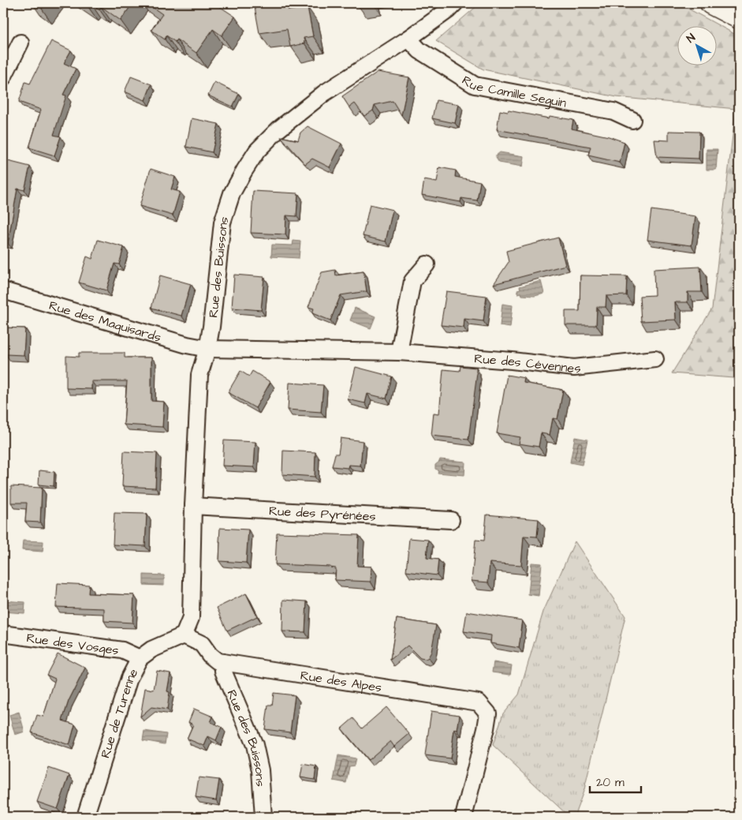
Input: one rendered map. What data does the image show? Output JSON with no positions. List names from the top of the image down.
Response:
{
  "streets": {
    "street": [
      "Rue Camille Seguin",
      "Rue des Buissons",
      "Rue des Maquisards",
      "Rue des Cévennes",
      "Rue des Pyrénées",
      "Rue des Vosges",
      "Rue des Alpes",
      "Rue de Turenne"
    ]
  },
  "crossings": [
    ["Rue Camille Seguin", "Rue des Buissons"],
    ["Rue des Buissons", "Rue des Maquisards"],
    ["Rue des Buissons", "Rue des Cévennes"],
    ["Rue des Buissons", "Rue des Pyrénées"],
    ["Rue des Buissons", "Rue des Alpes"],
    ["Rue des Buissons", "Rue de Turenne"],
    ["Rue des Maquisards", "Rue des Cévennes"],
    ["Rue des Vosges", "Rue de Turenne"],
    ["Rue des Alpes", "Rue de Turenne"]
  ],
  "scale_bar": "20 m",
  "north": "top left"
}
